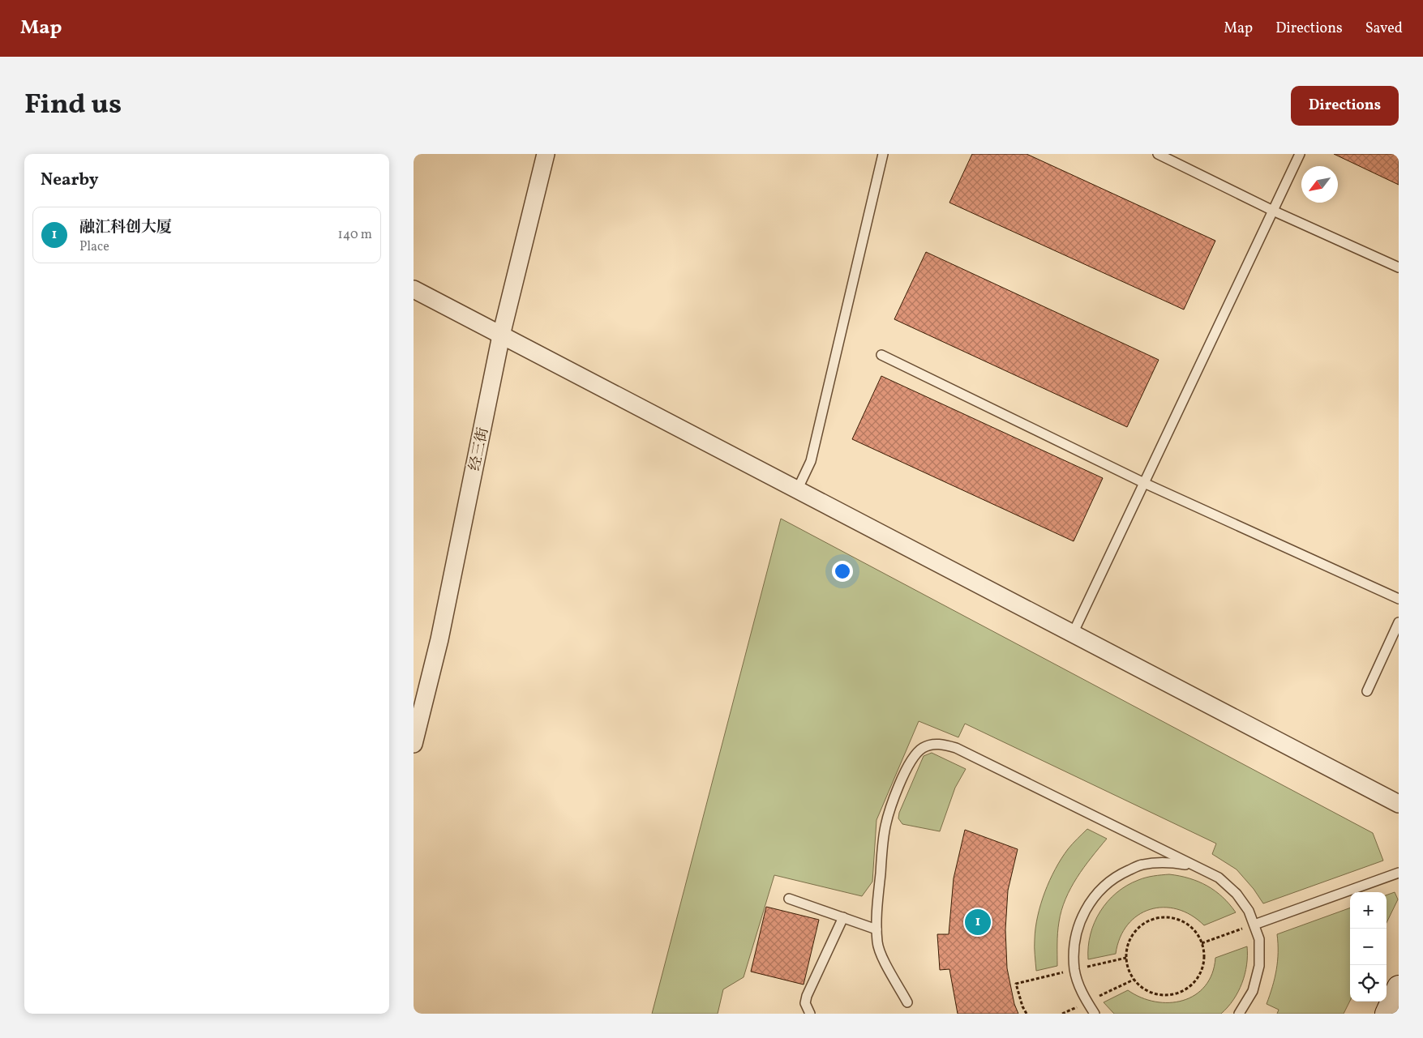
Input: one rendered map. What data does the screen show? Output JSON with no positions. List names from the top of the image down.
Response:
{
  "streets": {
    "street": ["经三街"]
  },
  "north": "bottom left",
  "page": {
    "header": "Map",
    "nav": ["Map", "Directions", "Saved"],
    "title": "Find us",
    "buttons": "Directions",
    "heading": "Nearby",
    "list": [
      {
        "mark": "1",
        "name": "融汇科创大厦",
        "note": "Place",
        "value": "140 m"
      }
    ],
    "map_buttons": ["+", "−"],
    "pins": "1"
  }
}
